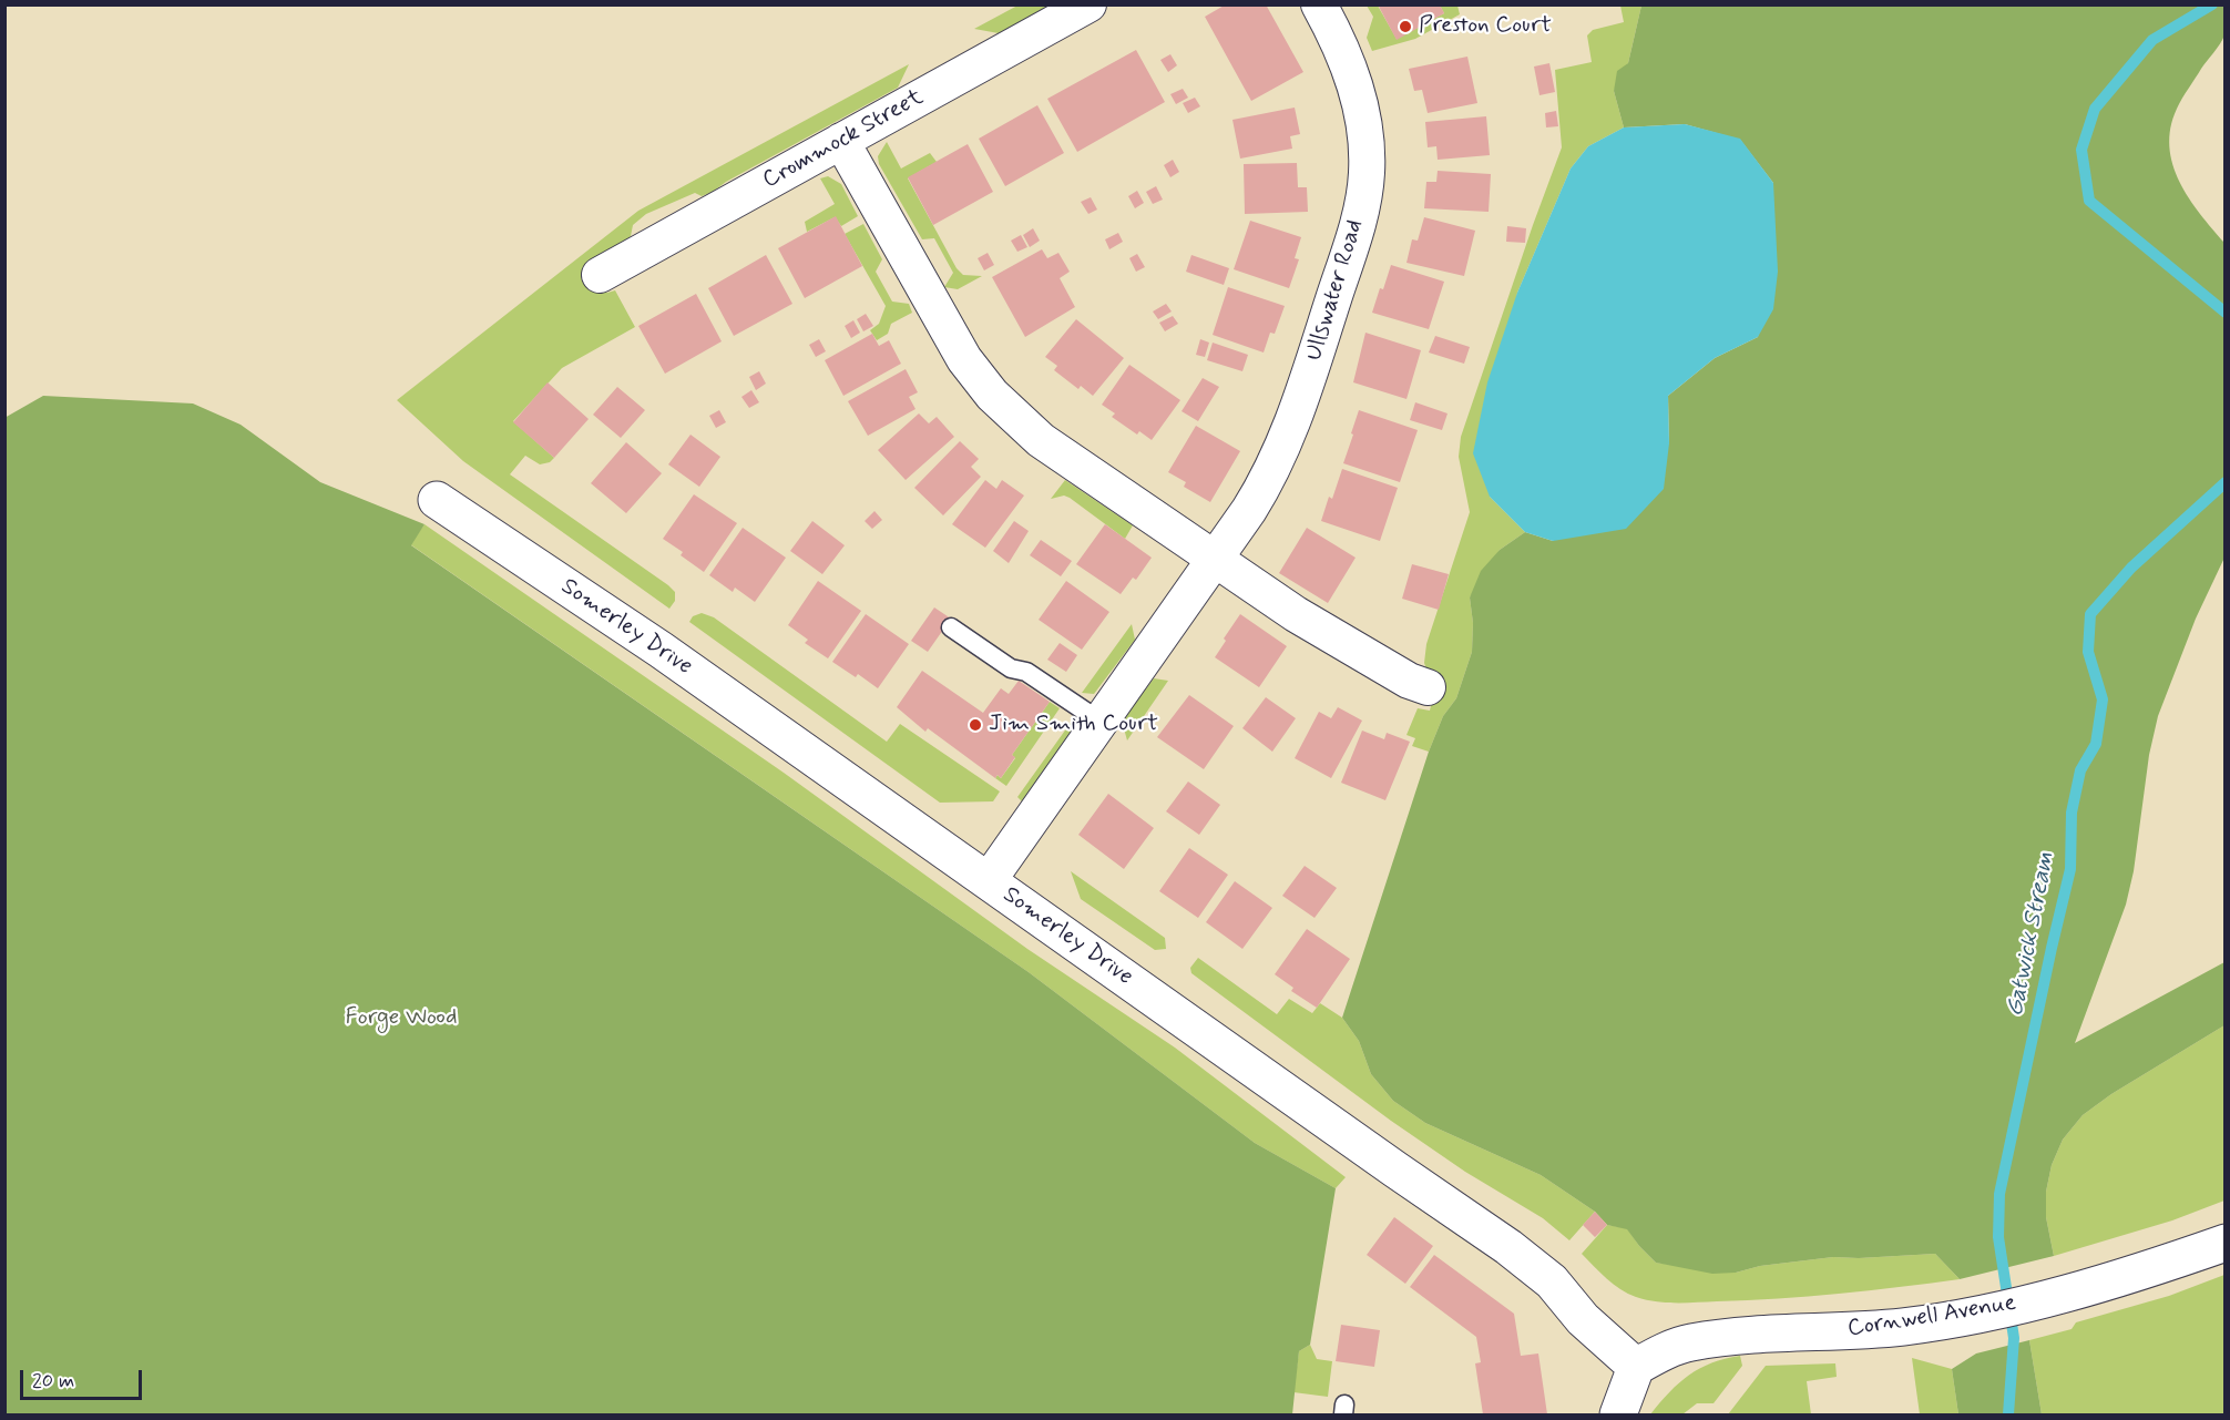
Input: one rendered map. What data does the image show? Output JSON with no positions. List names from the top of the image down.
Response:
{
  "streets": {
    "street": [
      "Crommock Street",
      "Ullswater Road",
      "Somerley Drive",
      "Cornwell Avenue"
    ]
  },
  "crossings": [
    ["Ullswater Road", "Somerley Drive"],
    ["Somerley Drive", "Cornwell Avenue"]
  ],
  "water": ["Gatwick Stream"],
  "parks": ["Forge Wood"],
  "places": ["Preston Court", "Jim Smith Court"],
  "scale_bar": "20 m"
}
